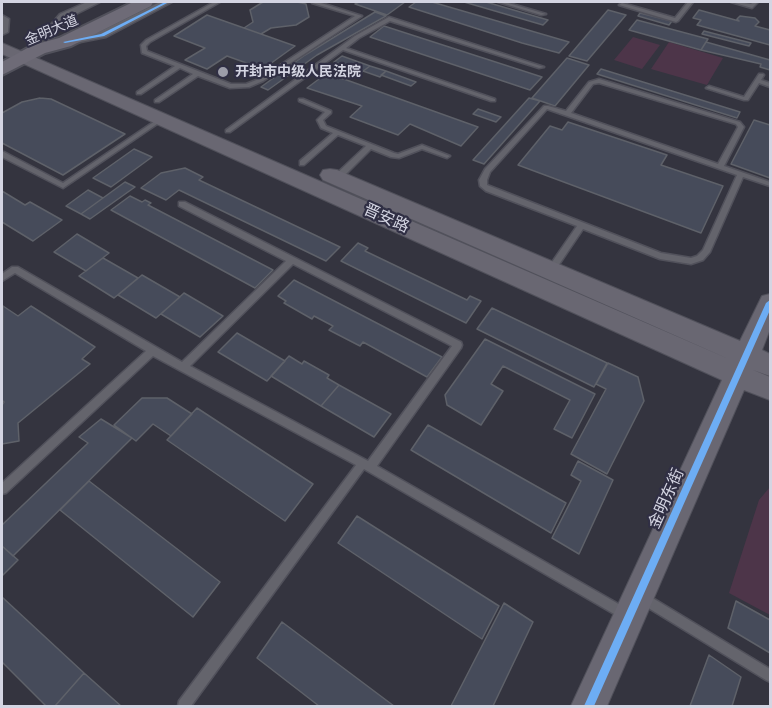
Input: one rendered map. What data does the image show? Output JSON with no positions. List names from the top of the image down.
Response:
{
  "streets": {
    "main road": ["金明大道", "晋安路", "金明东街"]
  },
  "crossings": [
    ["金明大道", "晋安路"],
    ["晋安路", "金明东街"]
  ],
  "places": ["开封市中级人民法院"]
}
